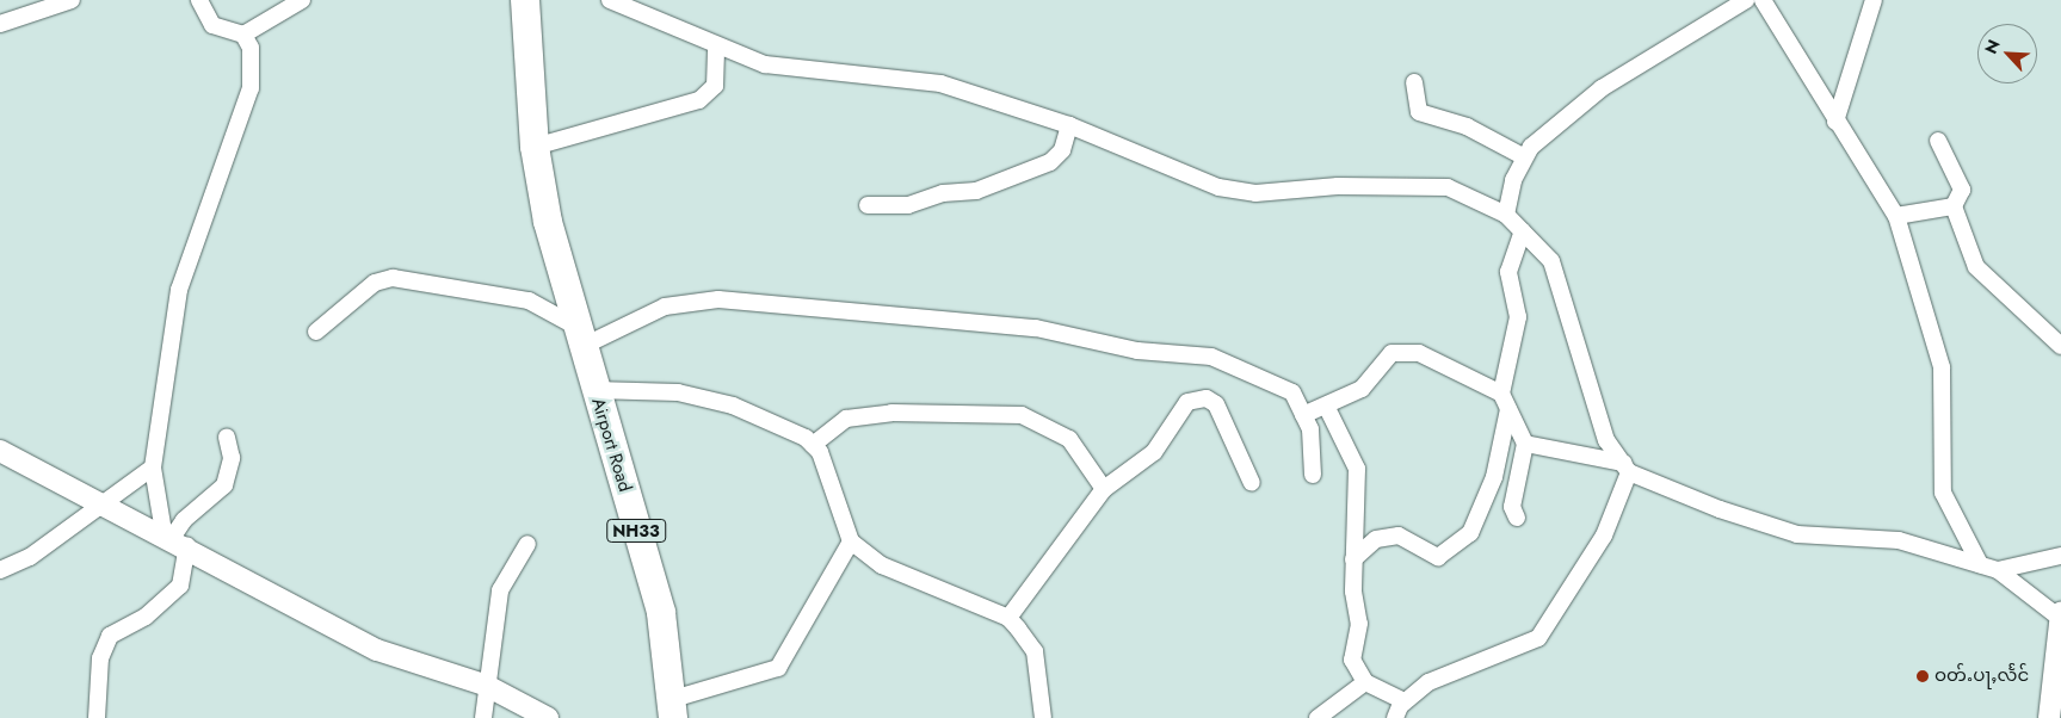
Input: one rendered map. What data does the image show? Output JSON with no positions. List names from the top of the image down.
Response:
{
  "streets": {
    "highway": ["Airport Road", "NH33"]
  },
  "crossings": [
    ["Airport Road", "NH33"]
  ],
  "places": ["ဝတ်ႉပႃႇလႅင်"],
  "north": "top left"
}
